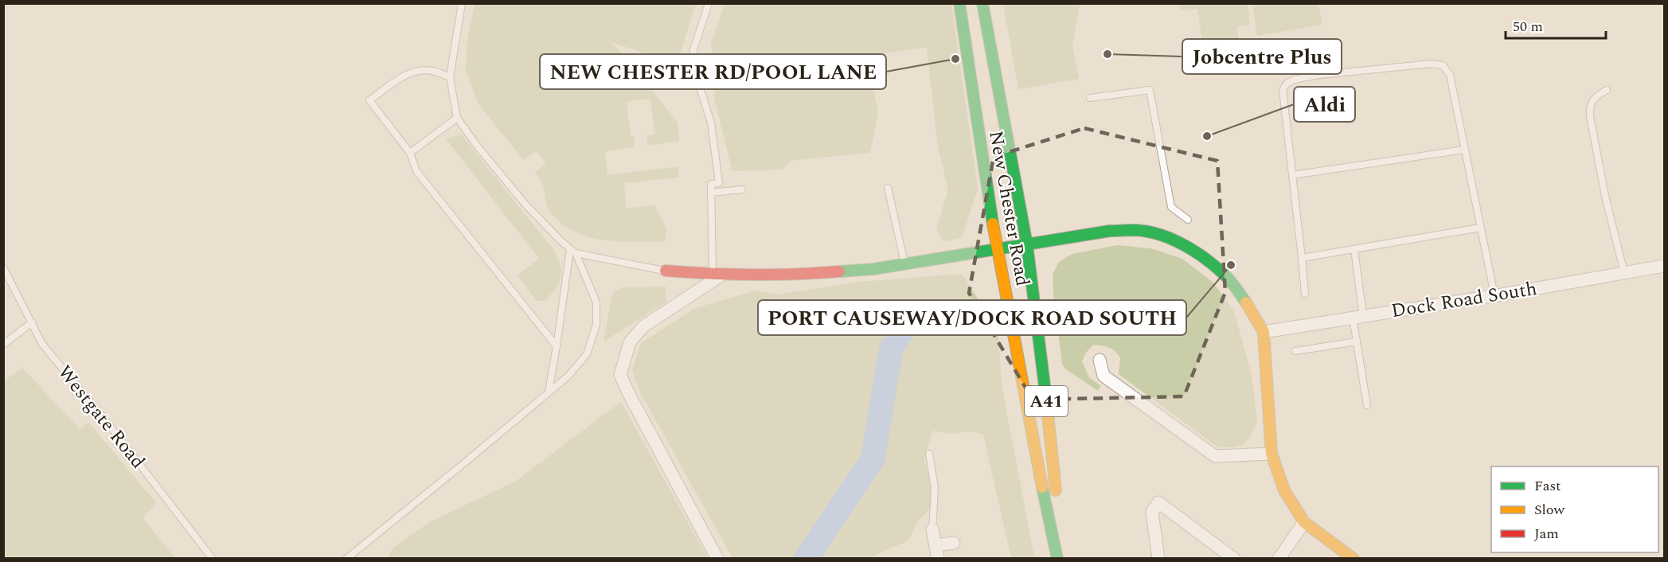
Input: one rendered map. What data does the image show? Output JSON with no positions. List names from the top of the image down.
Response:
{
  "streets": {
    "main road": ["New Chester Road", "A41"],
    "street": ["Dock Road South"],
    "lane": ["Westgate Road"]
  },
  "places": [
    "Jobcentre Plus",
    "NEW CHESTER RD/POOL LANE",
    "Aldi",
    "PORT CAUSEWAY/DOCK ROAD SOUTH"
  ],
  "legend": ["Fast", "Slow", "Jam"],
  "scale_bar": "50 m"
}
